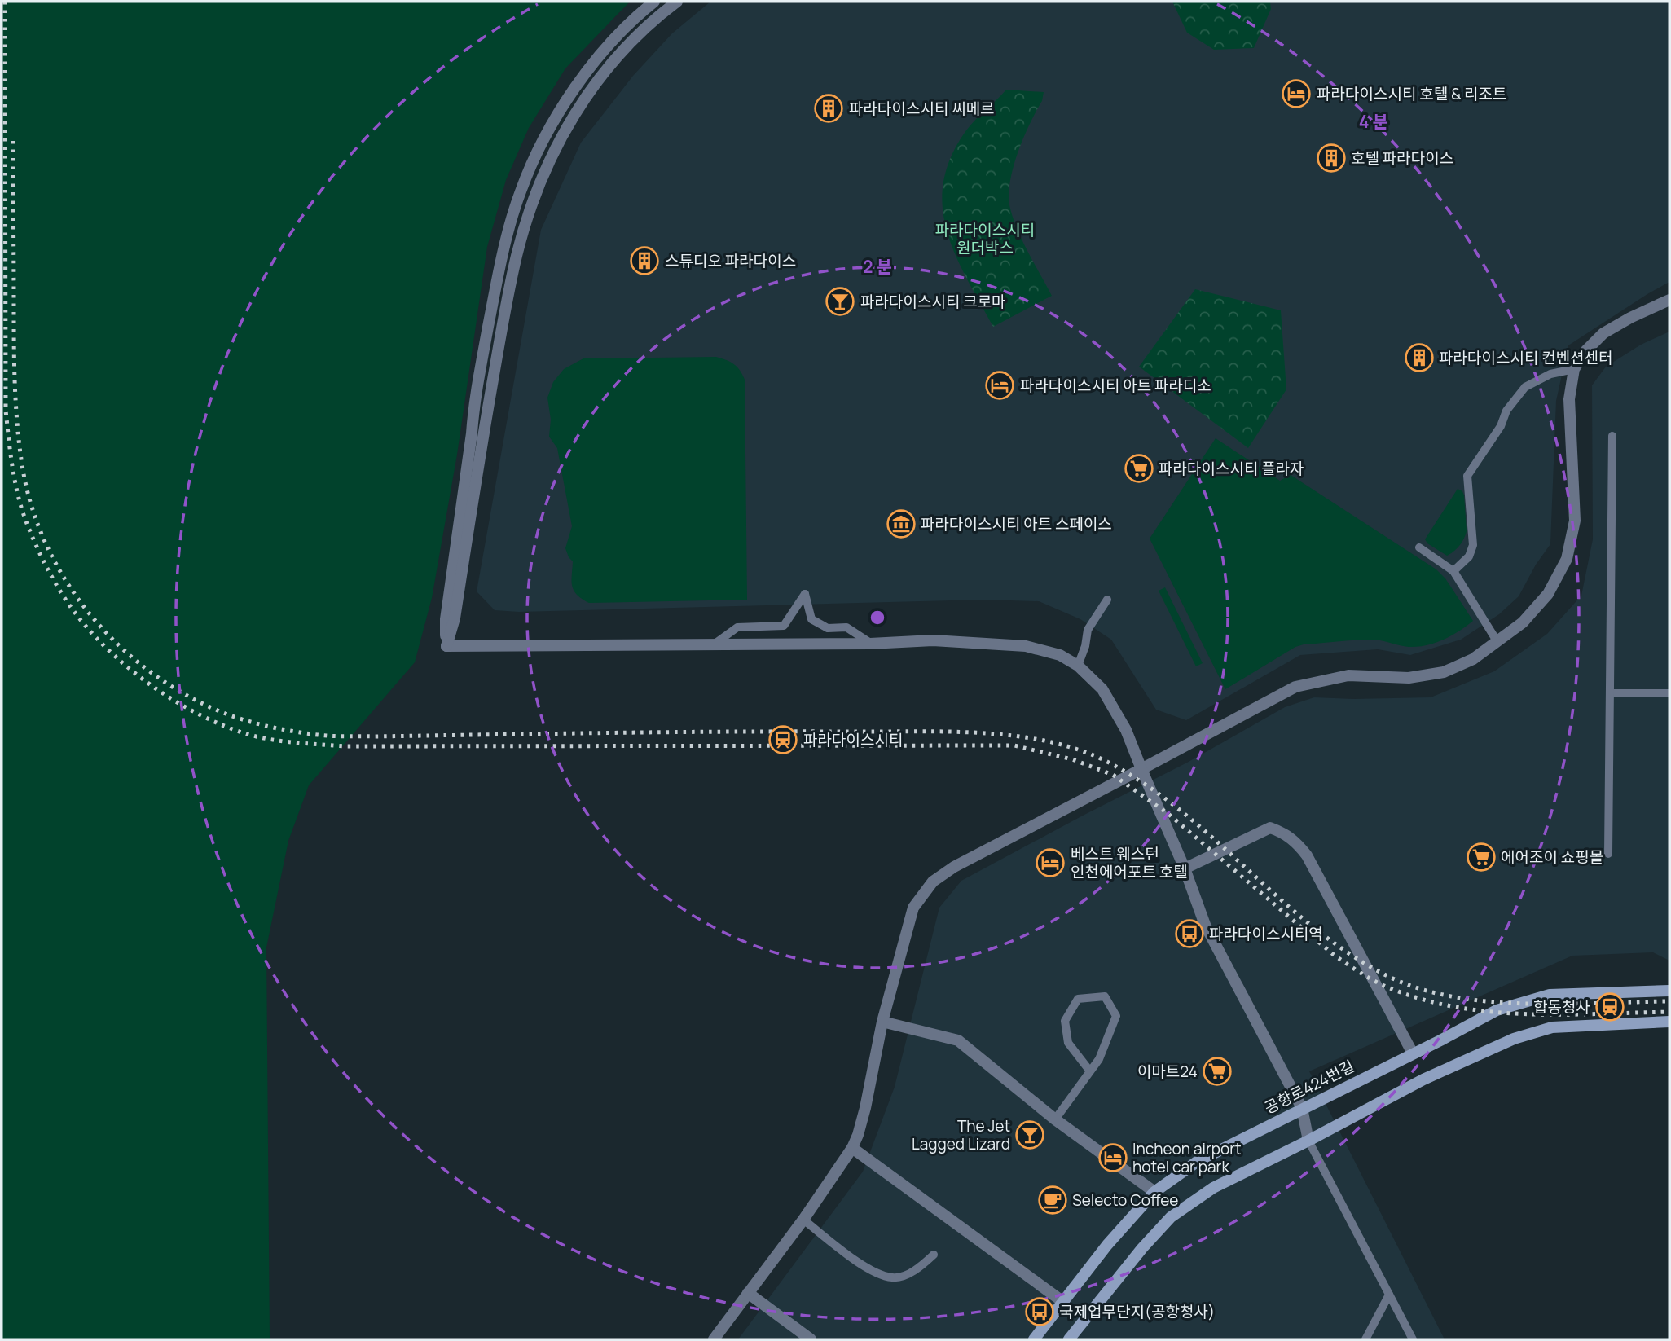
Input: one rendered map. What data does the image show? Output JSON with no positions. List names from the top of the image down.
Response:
{
  "streets": {
    "street": ["공항로424번길"]
  },
  "parks": ["파라다이스시티 원더박스"],
  "places": {
    "hotel": [
      "파라다이스시티 호텔 & 리조트",
      "파라다이스시티 아트 파라디소",
      "베스트 웨스턴 인천에어포트 호텔",
      "Incheon airport hotel car park"
    ],
    "building": [
      "파라다이스시티 씨메르",
      "호텔 파라다이스",
      "스튜디오 파라다이스",
      "파라다이스시티 컨벤션센터"
    ],
    "bar": ["파라다이스시티 크로마", "The Jet Lagged Lizard"],
    "supermarket": ["파라다이스시티 플라자", "에어조이 쇼핑몰", "이마트24"],
    "museum": ["파라다이스시티 아트 스페이스"],
    "station": ["파라다이스시티", "합동청사"],
    "bus stop": ["파라다이스시티역", "국제업무단지(공항청사)"],
    "cafe": ["Selecto Coffee"]
  },
  "rings": ["4 분", "2 분"]
}
